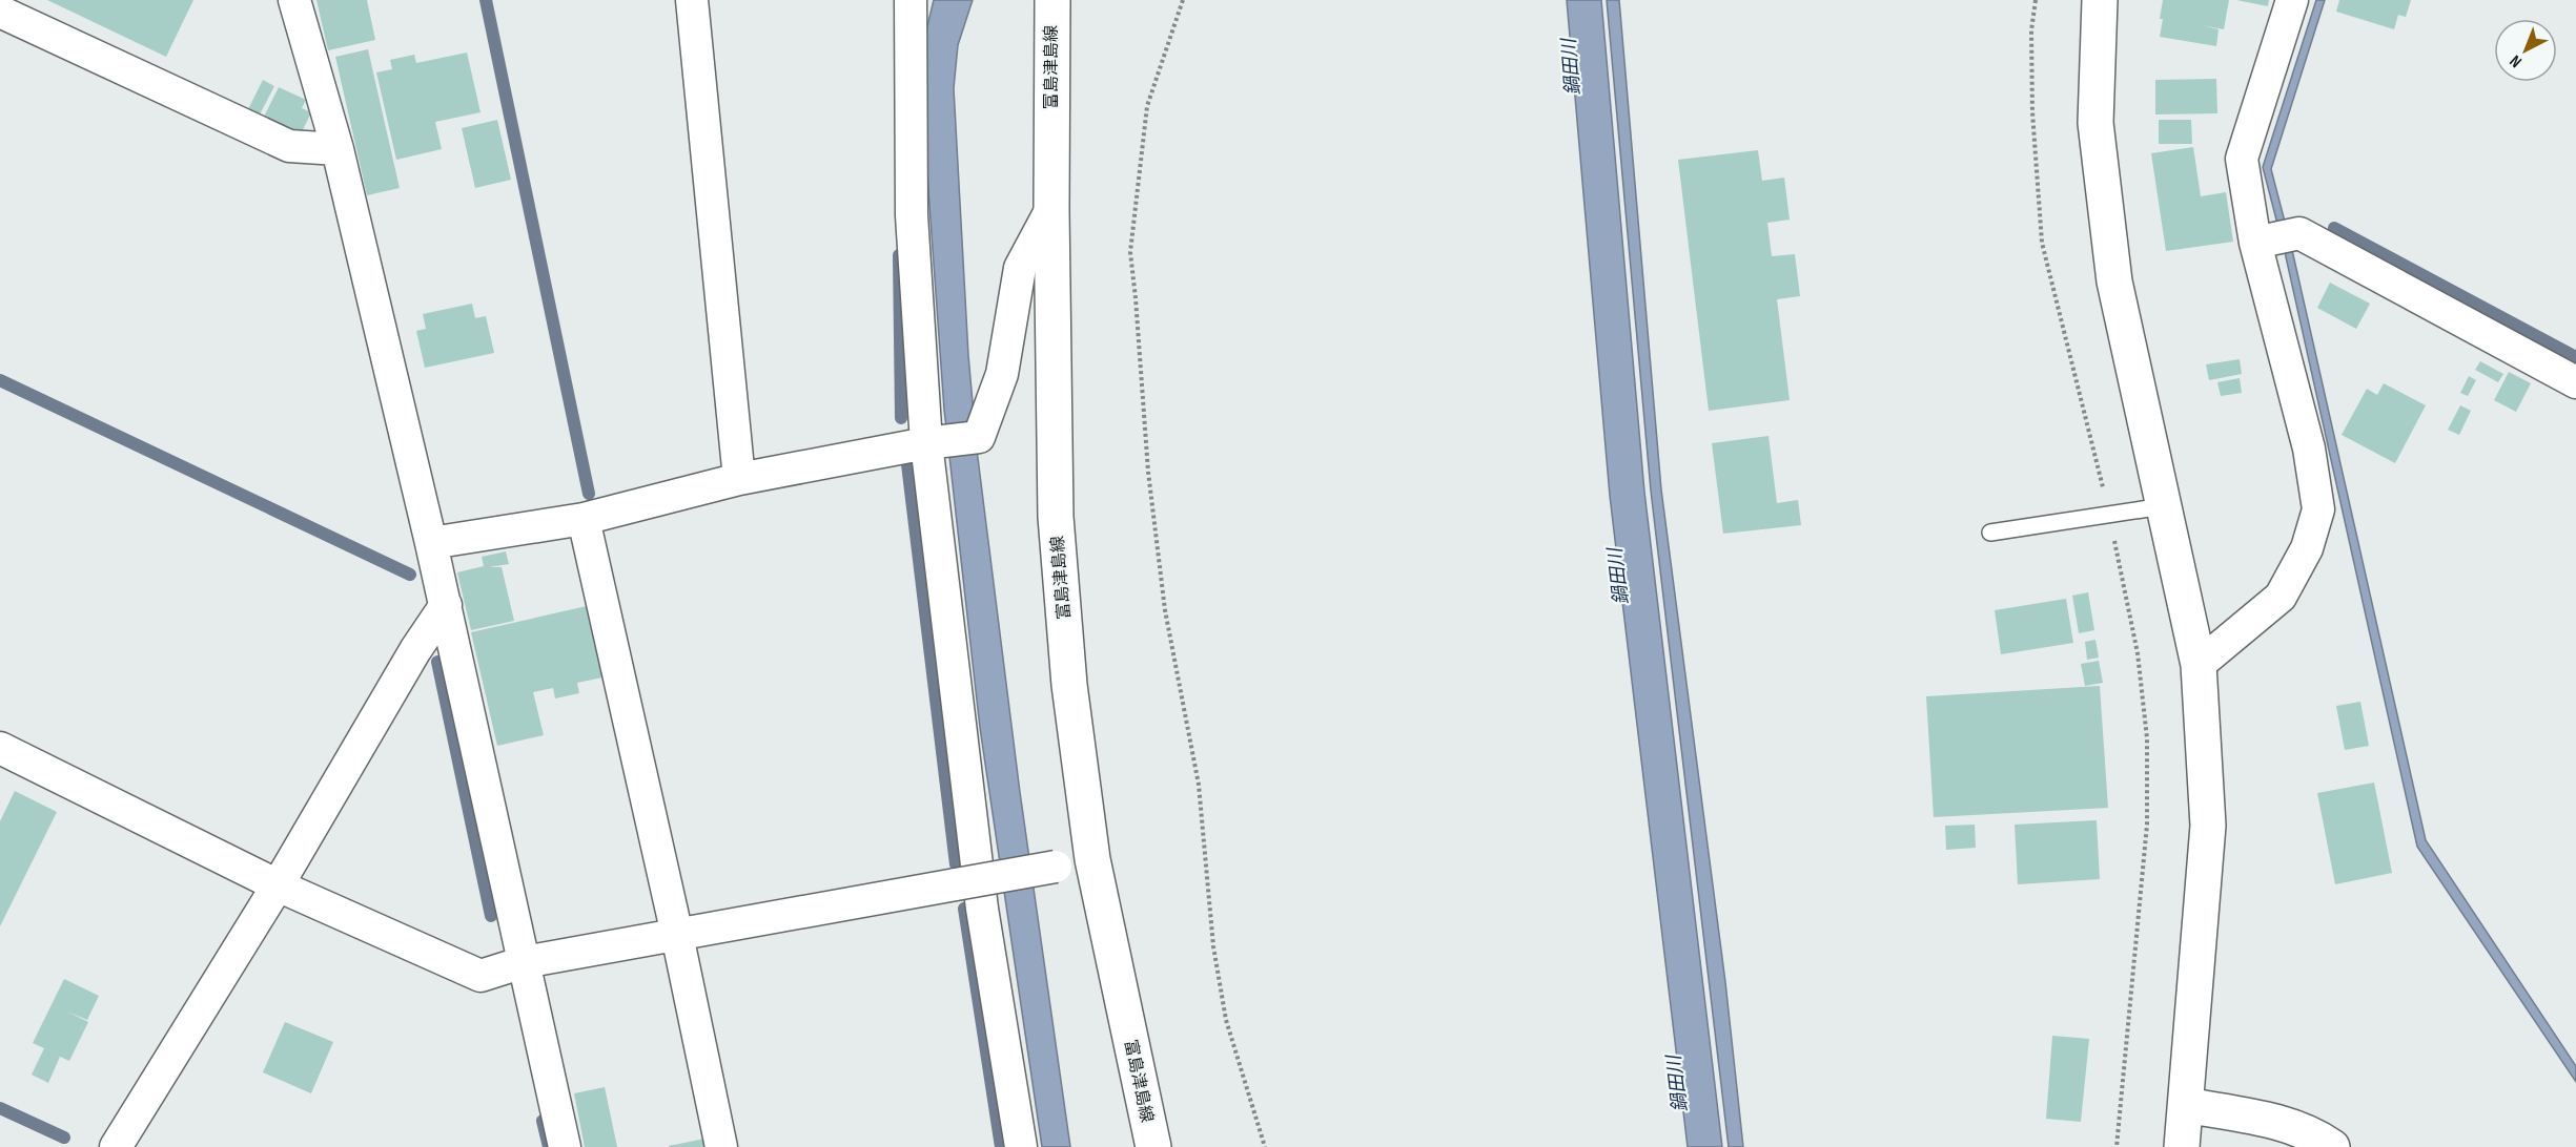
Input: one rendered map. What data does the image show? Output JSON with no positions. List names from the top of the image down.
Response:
{
  "streets": {
    "street": ["富島津島線"]
  },
  "water": ["鍋田川"],
  "north": "bottom left"
}
